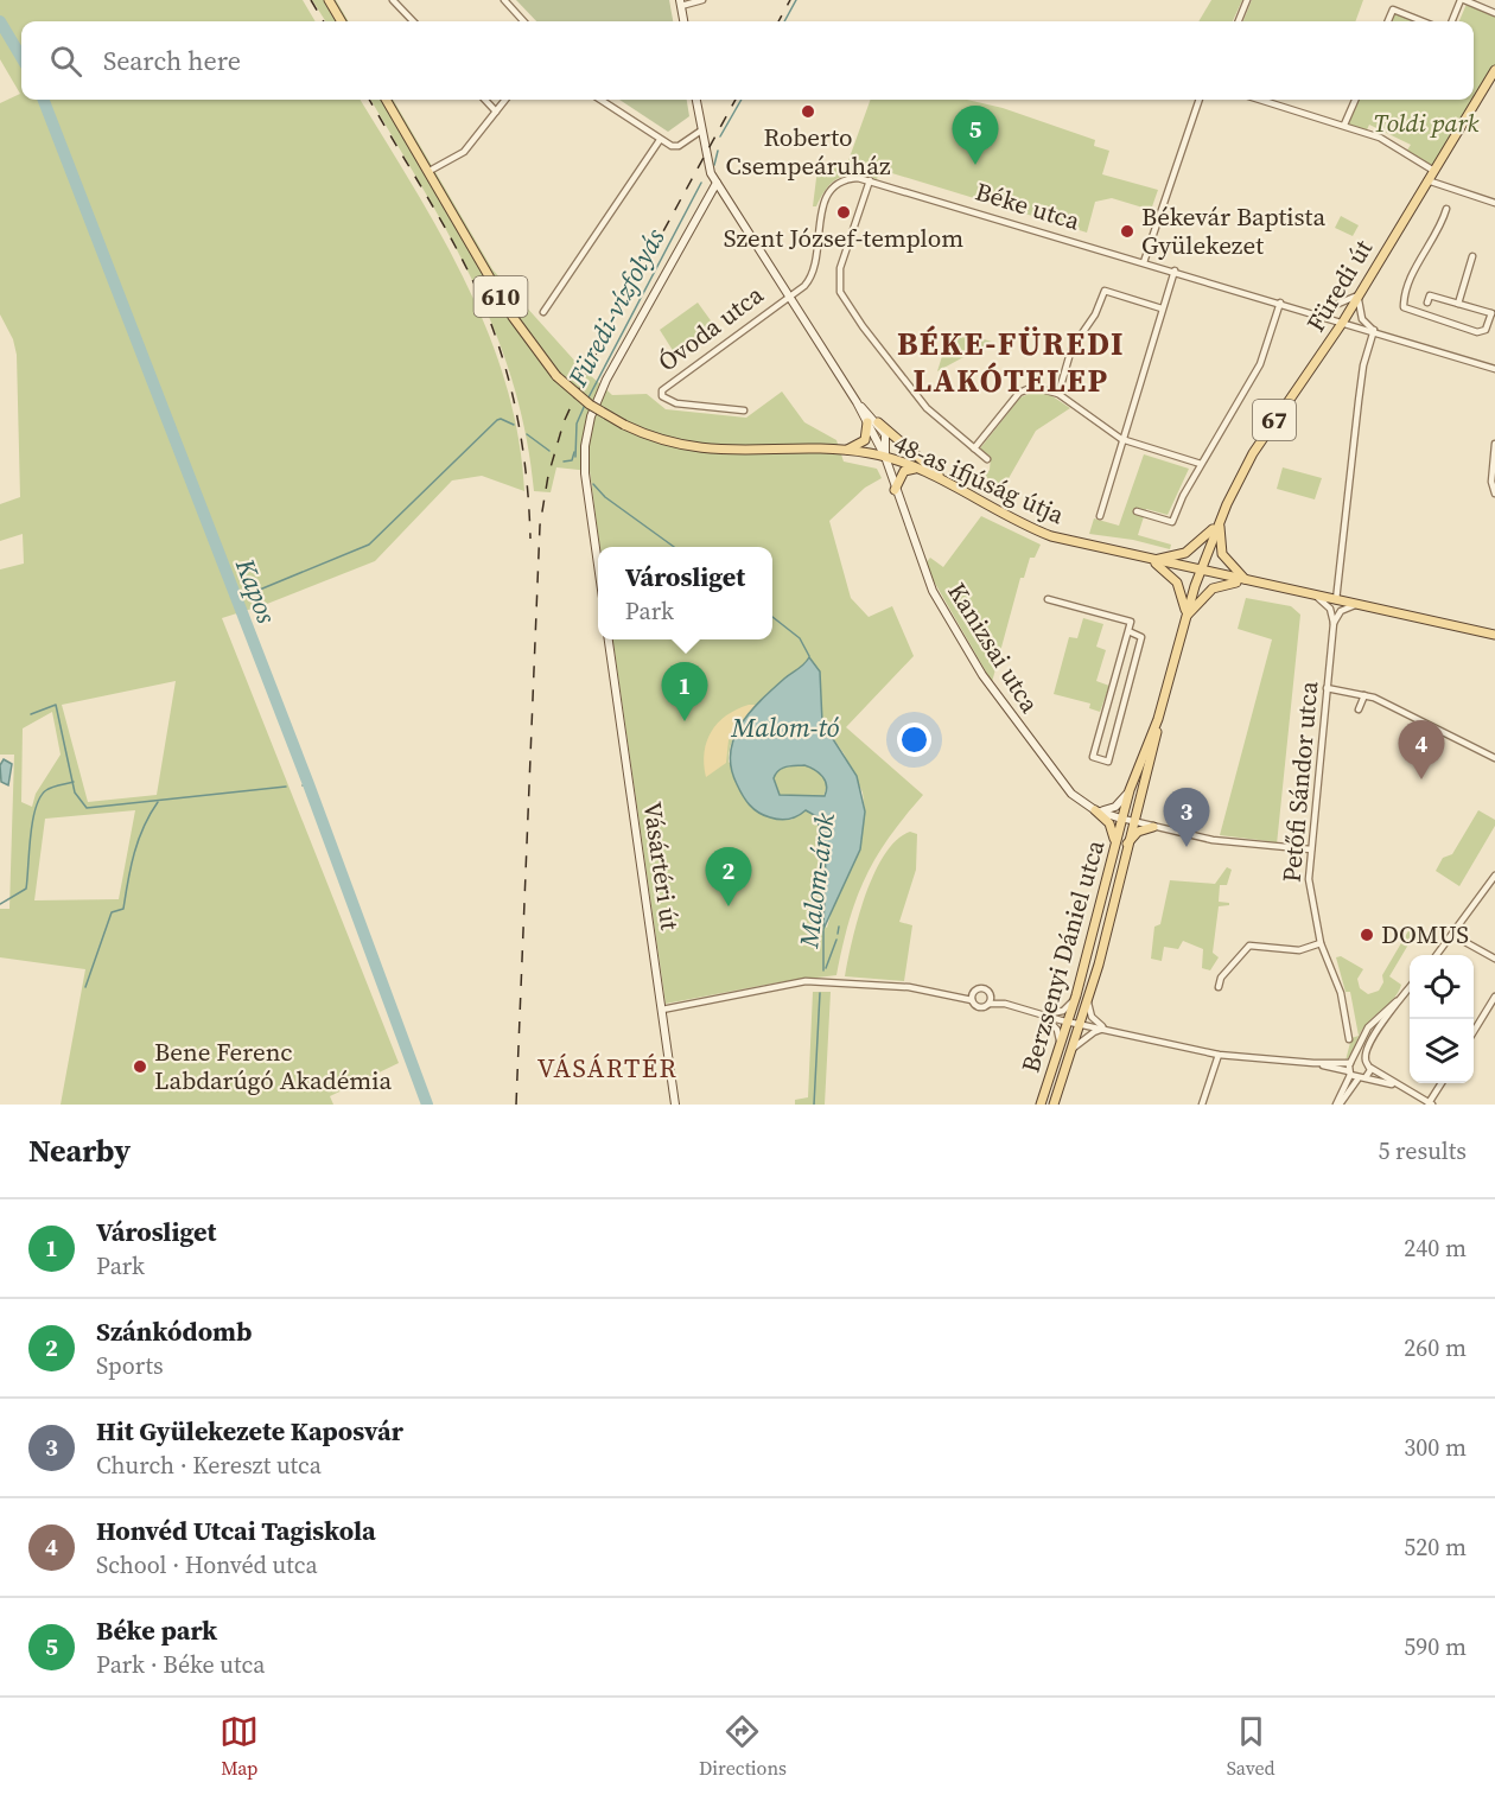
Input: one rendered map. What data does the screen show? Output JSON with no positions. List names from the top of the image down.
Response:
{
  "streets": {
    "main road": [
      "Füredi út",
      "610",
      "67",
      "48-as ifjúság útja",
      "Berzsenyi Dániel utca"
    ],
    "street": [
      "Béke utca",
      "Óvoda utca",
      "Kanizsai utca",
      "Petőfi Sándor utca",
      "Vásártéri út"
    ]
  },
  "crossings": [
    ["Béke utca", "Füredi út"],
    ["Béke utca", "Óvoda utca"],
    ["Béke utca", "48-as ifjúság útja"],
    ["Béke utca", "Kanizsai utca"],
    ["Füredi út", "67"],
    ["610", "67"],
    ["610", "48-as ifjúság útja"],
    ["Óvoda utca", "Kanizsai utca"],
    ["67", "Kanizsai utca"],
    ["67", "Berzsenyi Dániel utca"],
    ["48-as ifjúság útja", "Kanizsai utca"],
    ["Kanizsai utca", "Berzsenyi Dániel utca"]
  ],
  "districts": ["BÉKE-FÜREDI LAKÓTELEP", "VÁSÁRTÉR"],
  "water": [
    "Füredi-vízfolyás",
    "Kapos",
    "Malom-tó",
    "Malom-árok"
  ],
  "parks": ["Toldi park"],
  "places": [
    "Roberto Csempeáruház",
    "Szent József-templom",
    "Békevár Baptista Gyülekezet",
    "DOMUS",
    "Bene Ferenc Labdarúgó Akadémia"
  ],
  "page": {
    "search": "Search here",
    "pins": [
      "5",
      "1",
      "4",
      "3",
      "2"
    ],
    "popup": ["Városliget", "Park"],
    "heading": ["Nearby", "5 results"],
    "list": [
      {
        "mark": "1",
        "name": "Városliget",
        "note": "Park",
        "value": "240 m"
      },
      {
        "mark": "2",
        "name": "Szánkódomb",
        "note": "Sports",
        "value": "260 m"
      },
      {
        "mark": "3",
        "name": "Hit Gyülekezete Kaposvár",
        "note": "Church · Kereszt utca",
        "value": "300 m"
      },
      {
        "mark": "4",
        "name": "Honvéd Utcai Tagiskola",
        "note": "School · Honvéd utca",
        "value": "520 m"
      },
      {
        "mark": "5",
        "name": "Béke park",
        "note": "Park · Béke utca",
        "value": "590 m"
      }
    ],
    "nav": ["Map", "Directions", "Saved"]
  }
}
